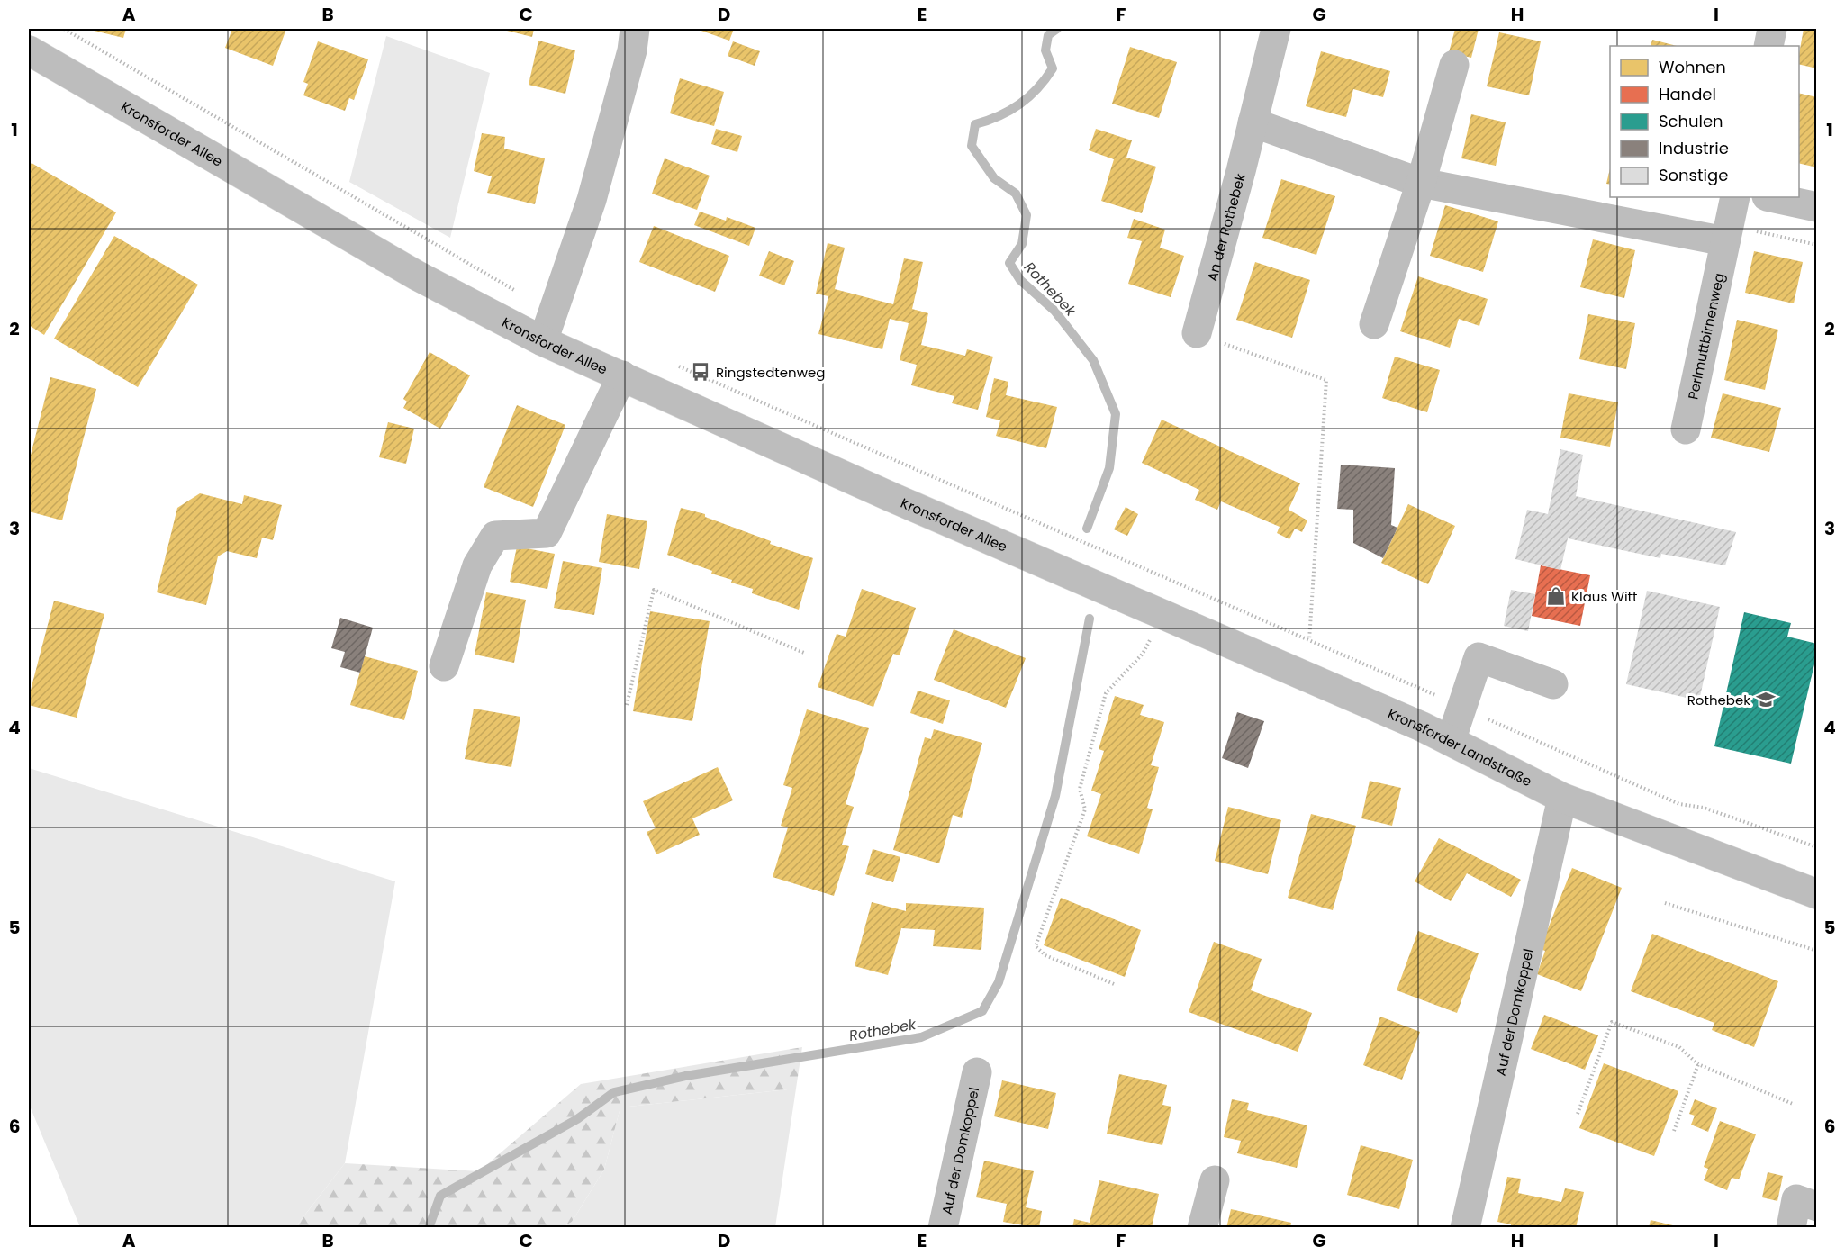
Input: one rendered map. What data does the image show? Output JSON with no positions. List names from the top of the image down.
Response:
{
  "streets": {
    "street": [
      "Kronsforder Allee",
      "An der Rothebek",
      "Perlmuttbirnenweg",
      "Kronsforder Landstraße",
      "Auf der Domkoppel"
    ]
  },
  "crossings": [
    ["Kronsforder Allee", "Kronsforder Landstraße"],
    ["Kronsforder Landstraße", "Auf der Domkoppel"]
  ],
  "water": ["Rothebek"],
  "places": {
    "bus stop": ["Ringstedtenweg"],
    "shop": ["Klaus Witt"],
    "school or university": ["Rothebek"]
  },
  "legend": [
    "Wohnen",
    "Handel",
    "Schulen",
    "Industrie",
    "Sonstige"
  ],
  "grid": {
    "columns": [
      "A",
      "B",
      "C",
      "D",
      "E",
      "F",
      "G",
      "H",
      "I"
    ],
    "rows": [
      "1",
      "2",
      "3",
      "4",
      "5",
      "6"
    ]
  }
}
